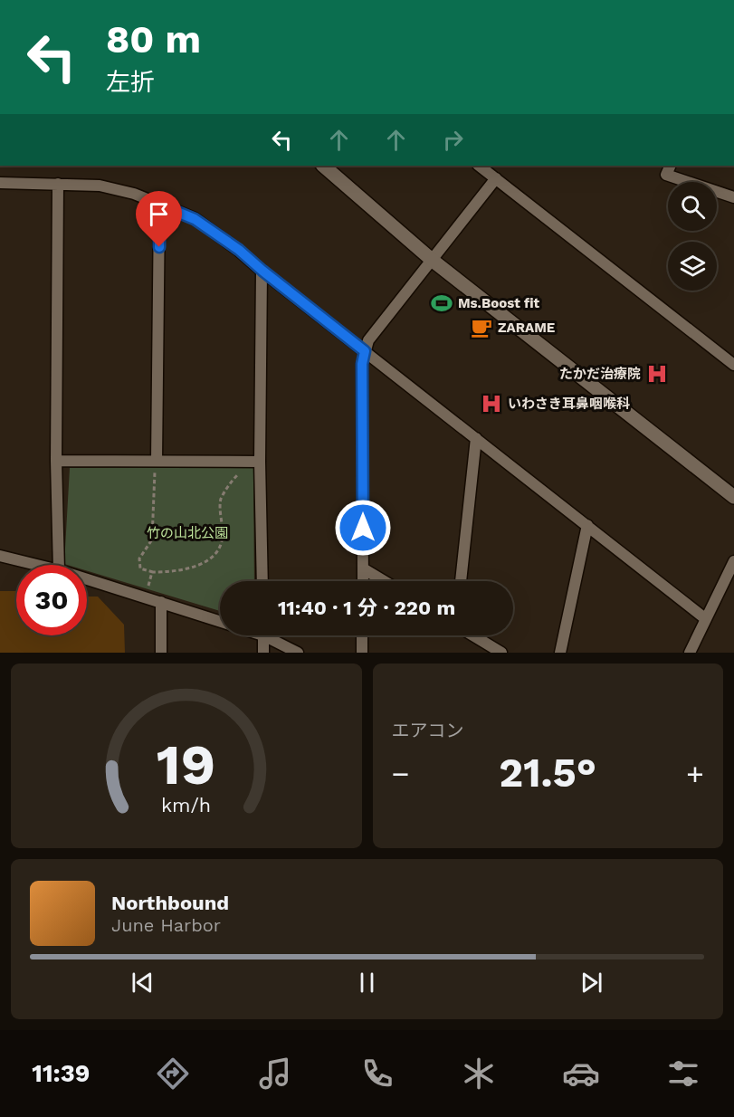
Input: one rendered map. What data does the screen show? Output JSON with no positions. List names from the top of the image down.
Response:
{
  "parks": ["竹の山北公園"],
  "places": {
    "sports": ["Ms.Boost fit"],
    "cafe": ["ZARAME"],
    "hospital": ["たかだ治療院", "いわさき耳鼻咽喉科"]
  },
  "page": {
    "turn": ["80 m", "左折"],
    "limit": "30",
    "trip": "11:40 · 1 分 · 220 m",
    "tile": "エアコン",
    "heat": ["−", "21.5°", "+"],
    "song": ["Northbound", "June Harbor"],
    "tabs": "11:39",
    "gauge": ["19", "km/h"]
  }
}
